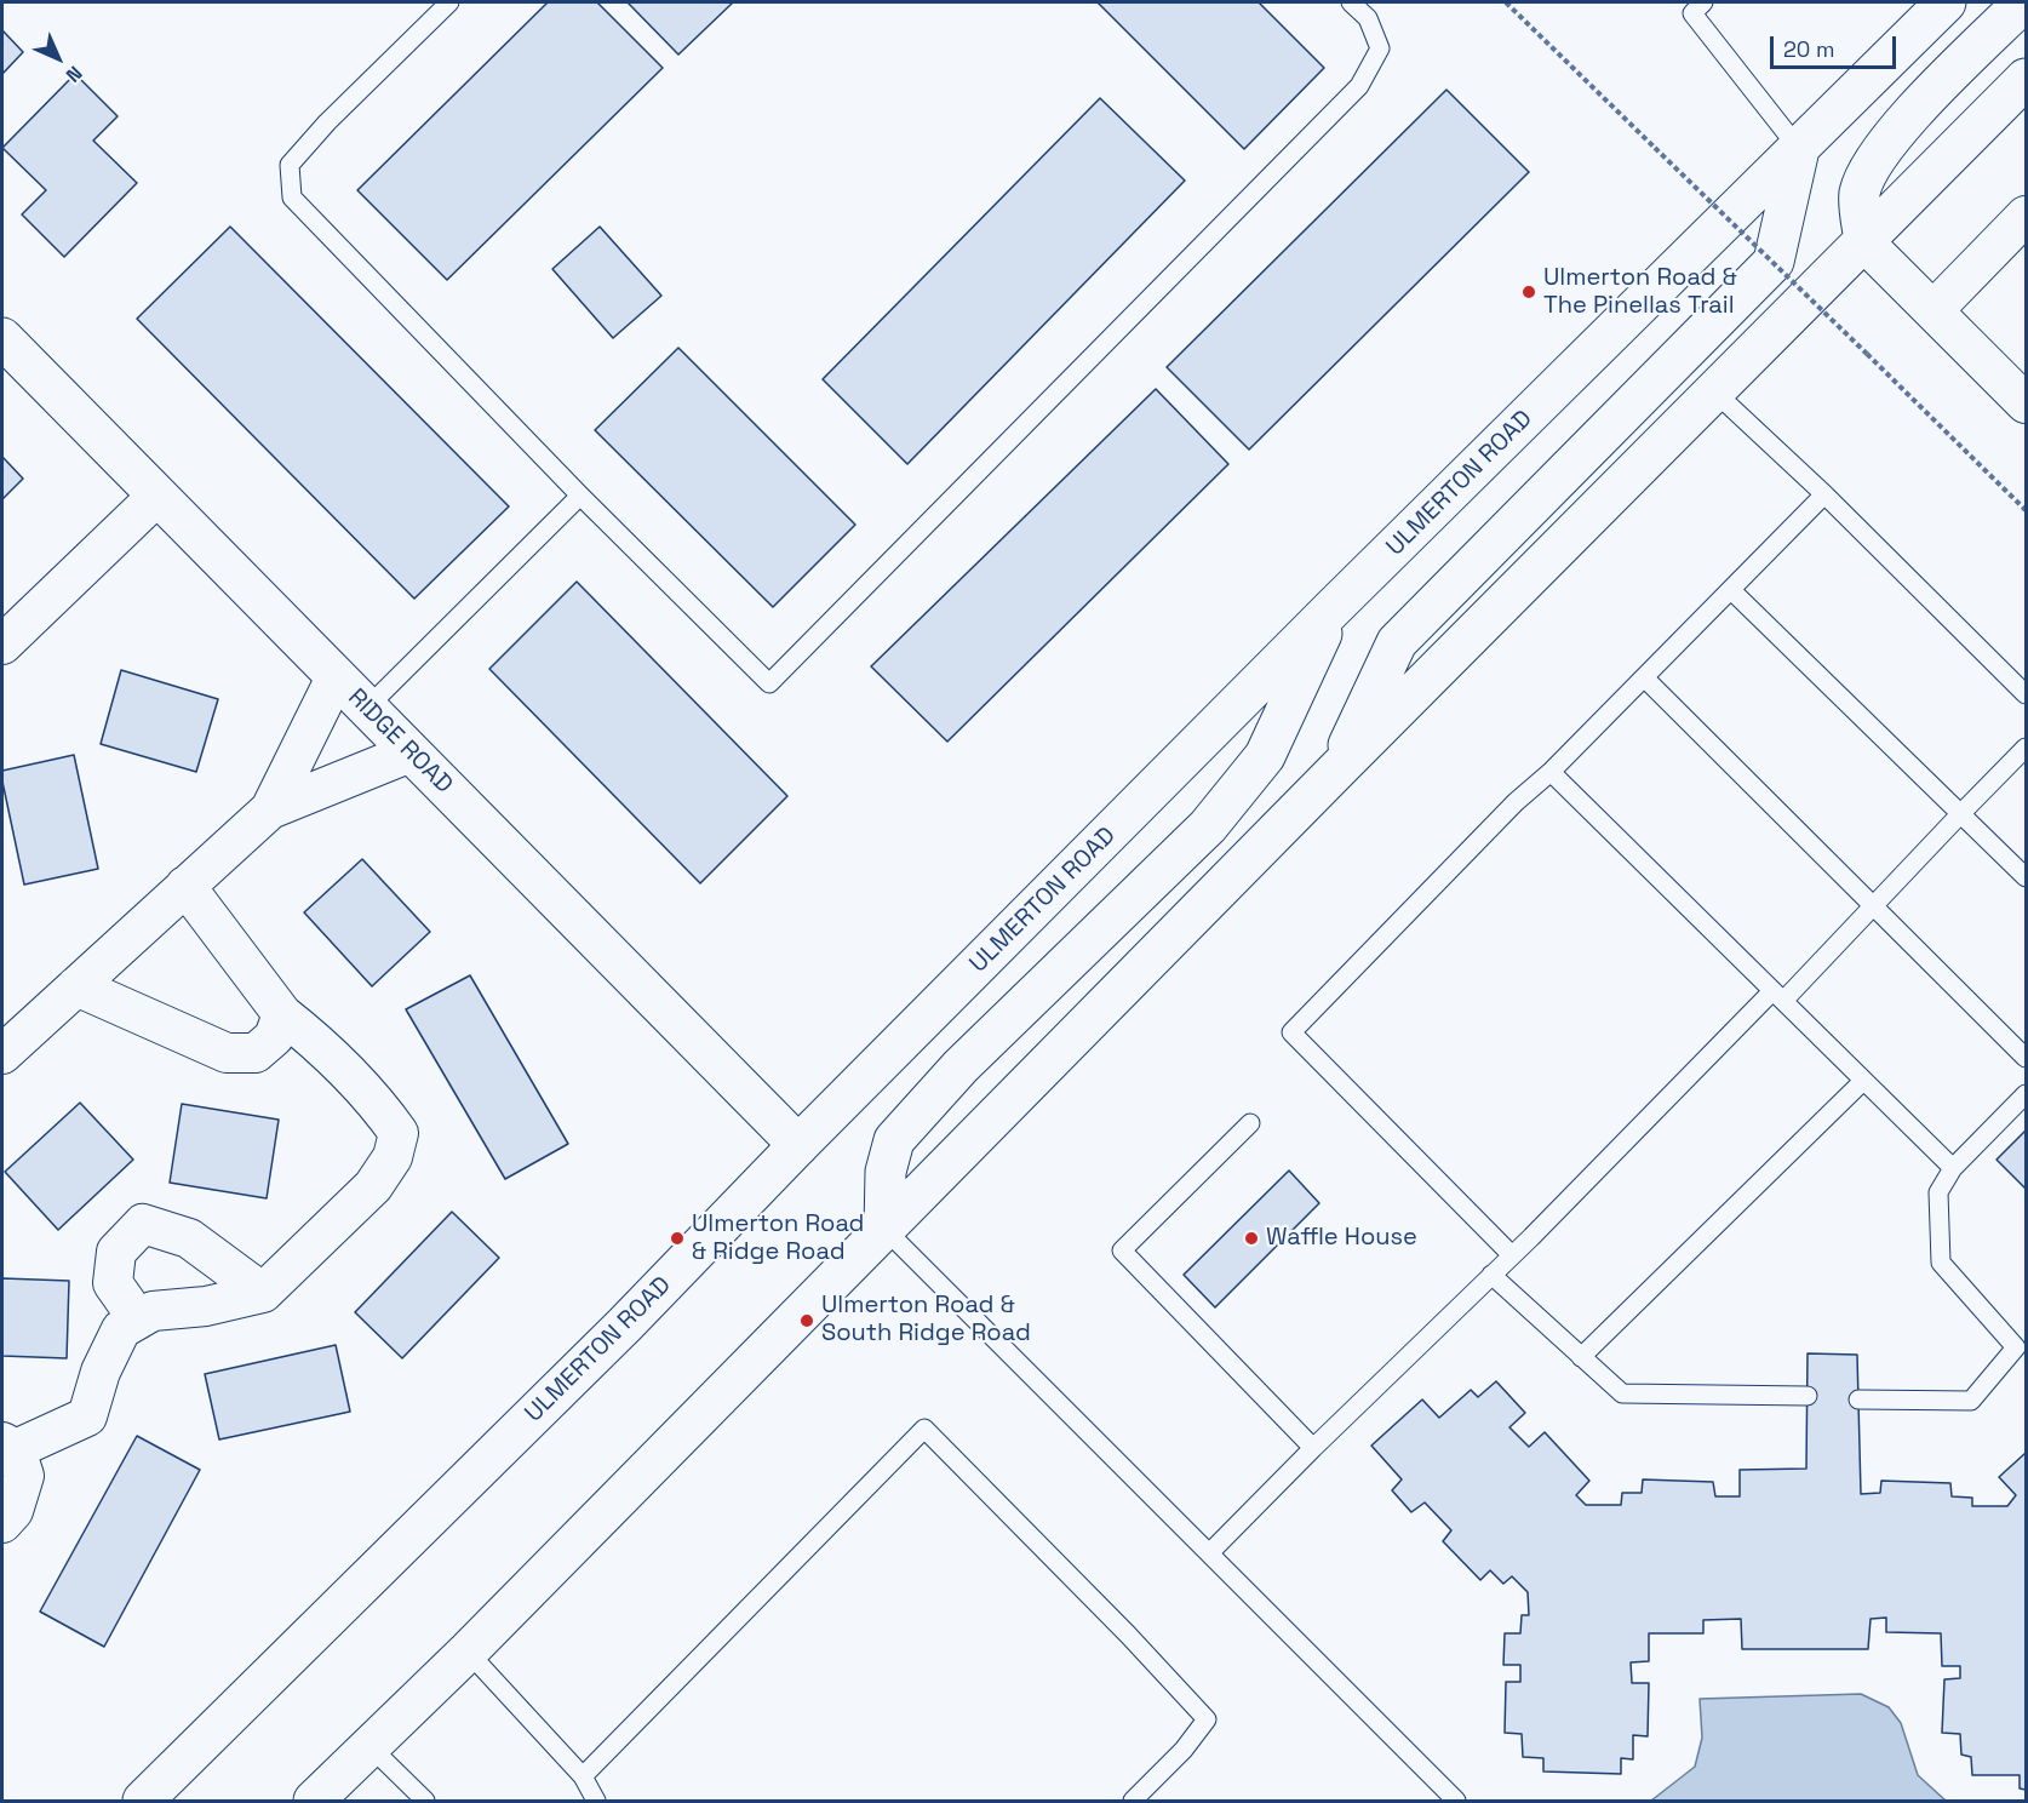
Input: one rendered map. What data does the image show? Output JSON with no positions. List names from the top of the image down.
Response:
{
  "streets": {
    "main road": ["ULMERTON ROAD", "RIDGE ROAD"]
  },
  "crossings": [
    ["ULMERTON ROAD", "RIDGE ROAD"]
  ],
  "places": [
    "Ulmerton Road & The Pinellas Trail",
    "Ulmerton Road & Ridge Road",
    "Waffle House",
    "Ulmerton Road & South Ridge Road"
  ],
  "scale_bar": "20 m",
  "north": "bottom right"
}
